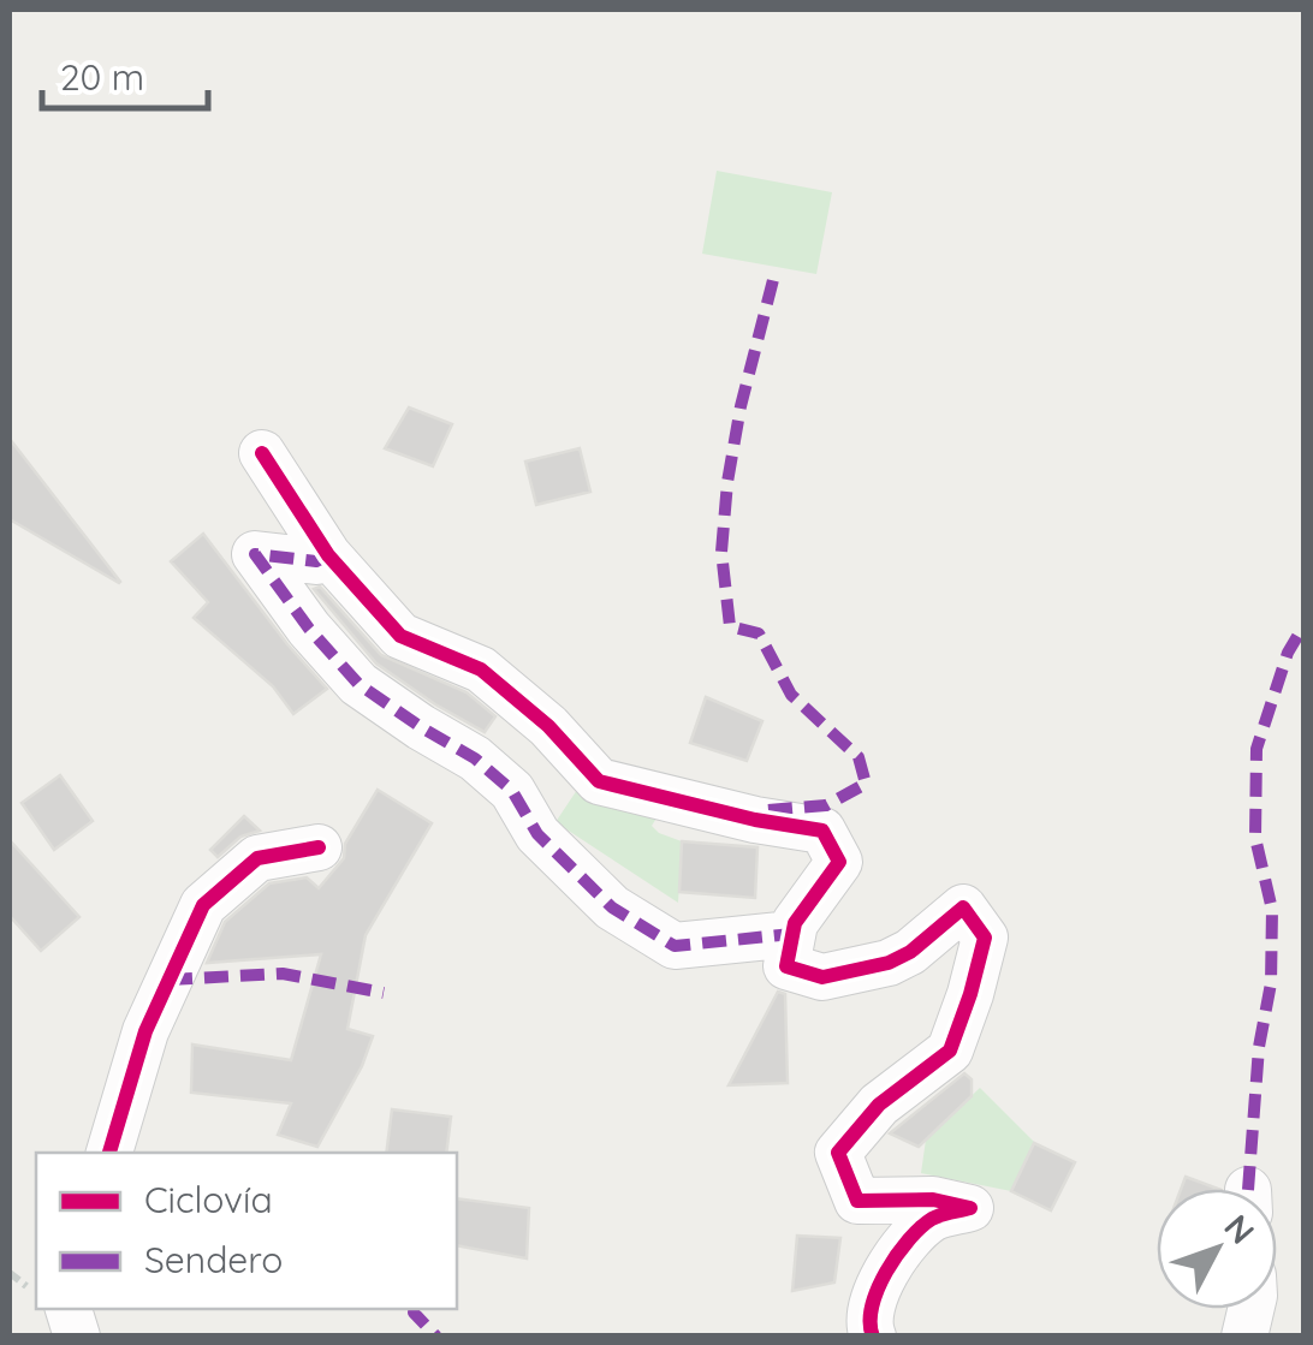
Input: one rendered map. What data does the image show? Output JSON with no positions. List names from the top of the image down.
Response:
{
  "legend": ["Ciclovía", "Sendero"],
  "scale_bar": "20 m",
  "north": "top right"
}
